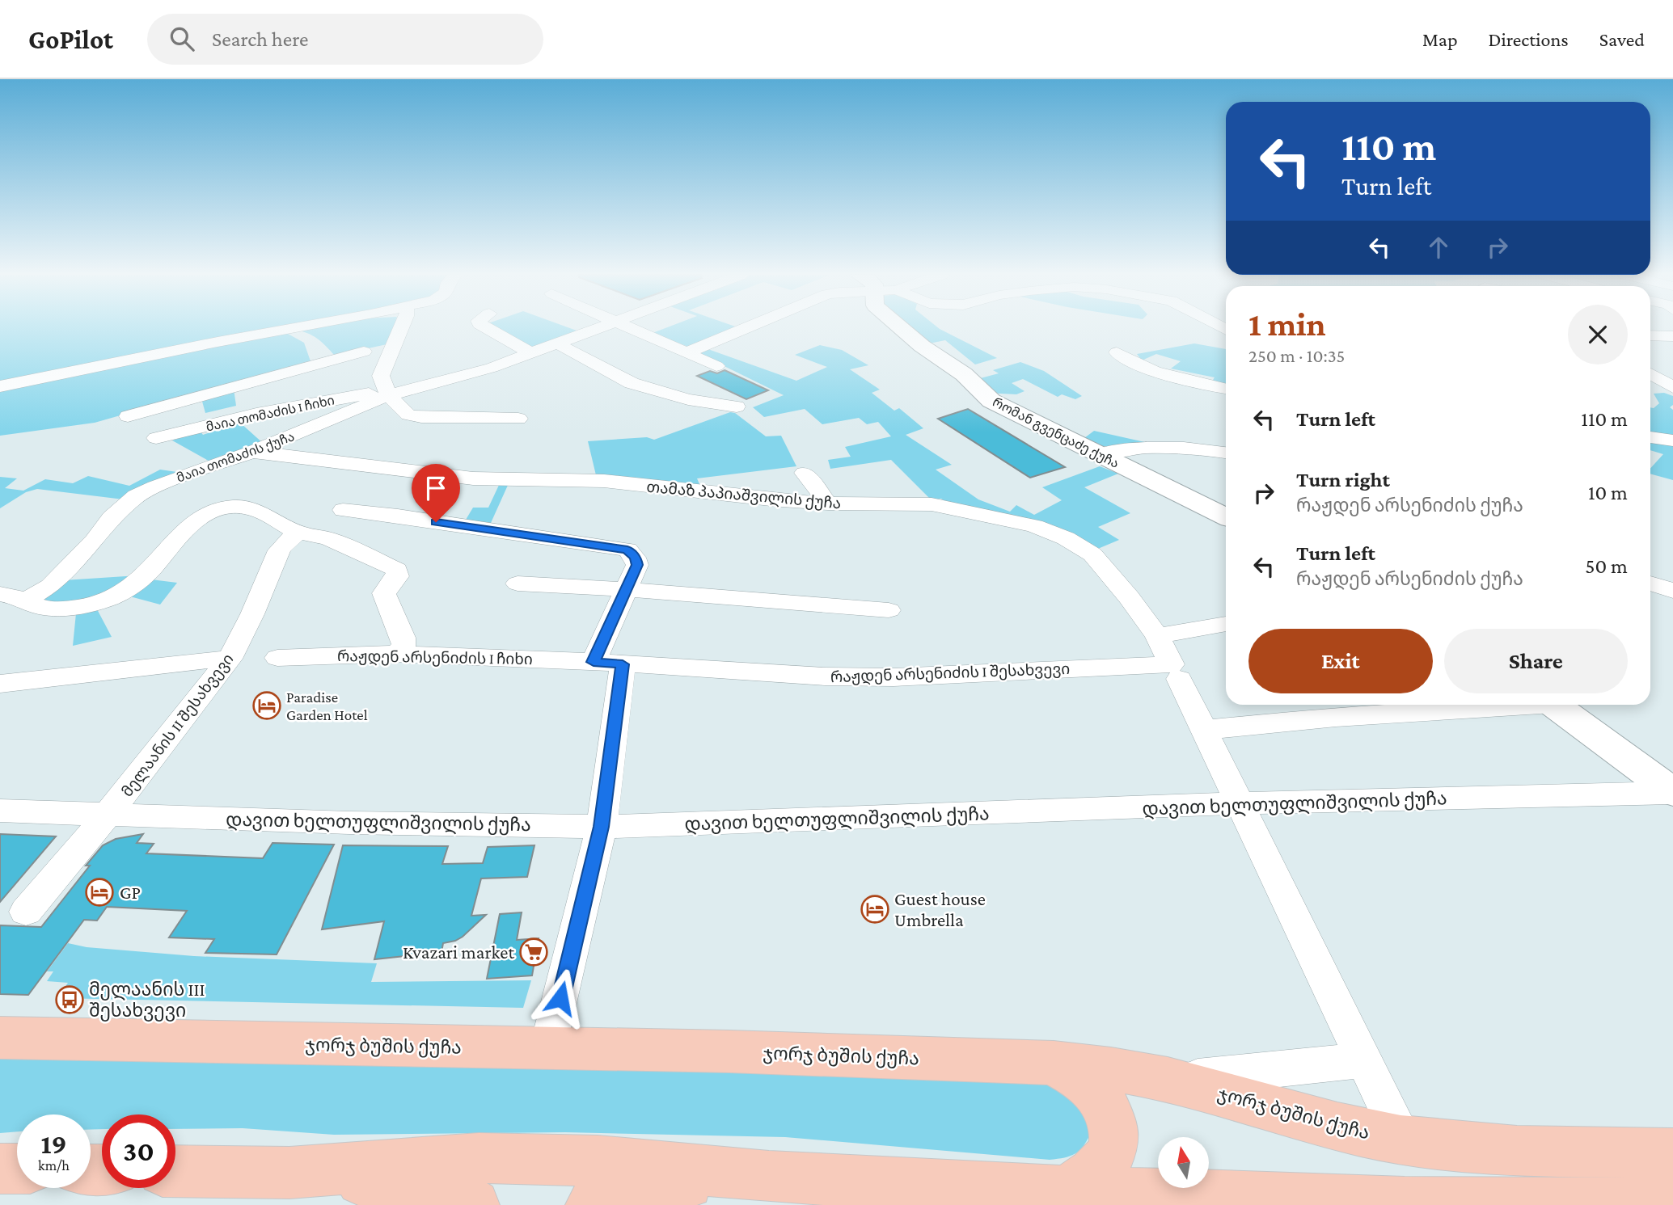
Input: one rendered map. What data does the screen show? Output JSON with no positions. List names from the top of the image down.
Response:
{
  "streets": {
    "main road": ["ჯორჯ ბუშის ქუჩა"],
    "street": [
      "მაია თომაძის I ჩიხი",
      "რომან გვენცაძე ქუჩა",
      "მაია თომაძის ქუჩა",
      "თამაზ პაპიაშვილის ქუჩა",
      "რაჟდენ არსენიძის I ჩიხი",
      "რაჟდენ არსენიძის I შესახვევი",
      "მელაანის II შესახვევი",
      "დავით ხელთუფლიშვილის ქუჩა"
    ]
  },
  "crossings": [
    ["მაია თომაძის I ჩიხი", "მაია თომაძის ქუჩა"],
    ["მაია თომაძის ქუჩა", "თამაზ პაპიაშვილის ქუჩა"],
    ["თამაზ პაპიაშვილის ქუჩა", "რაჟდენ არსენიძის I შესახვევი"],
    ["თამაზ პაპიაშვილის ქუჩა", "დავით ხელთუფლიშვილის ქუჩა"],
    ["თამაზ პაპიაშვილის ქუჩა", "ჯორჯ ბუშის ქუჩა"],
    ["რაჟდენ არსენიძის I ჩიხი", "რაჟდენ არსენიძის I შესახვევი"],
    ["მელაანის II შესახვევი", "დავით ხელთუფლიშვილის ქუჩა"]
  ],
  "places": {
    "hotel": ["Paradise Garden Hotel", "GP", "Guest house Umbrella"],
    "supermarket": ["Kvazari market"],
    "bus stop": ["მელაანის III შესახვევი"]
  },
  "north": "top",
  "page": {
    "header": "GoPilot",
    "search": "Search here",
    "nav": ["Map", "Directions", "Saved"],
    "turn": ["110 m", "Turn left"],
    "heading": ["1 min", "250 m · 10:35"],
    "list": [
      {
        "name": "Turn left",
        "value": "110 m"
      },
      {
        "name": "Turn right",
        "note": "რაჟდენ არსენიძის ქუჩა",
        "value": "10 m"
      },
      {
        "name": "Turn left",
        "note": "რაჟდენ არსენიძის ქუჩა",
        "value": "50 m"
      }
    ],
    "buttons": ["Exit", "Share"],
    "speed": "19 km/h",
    "limit": "30"
  }
}
